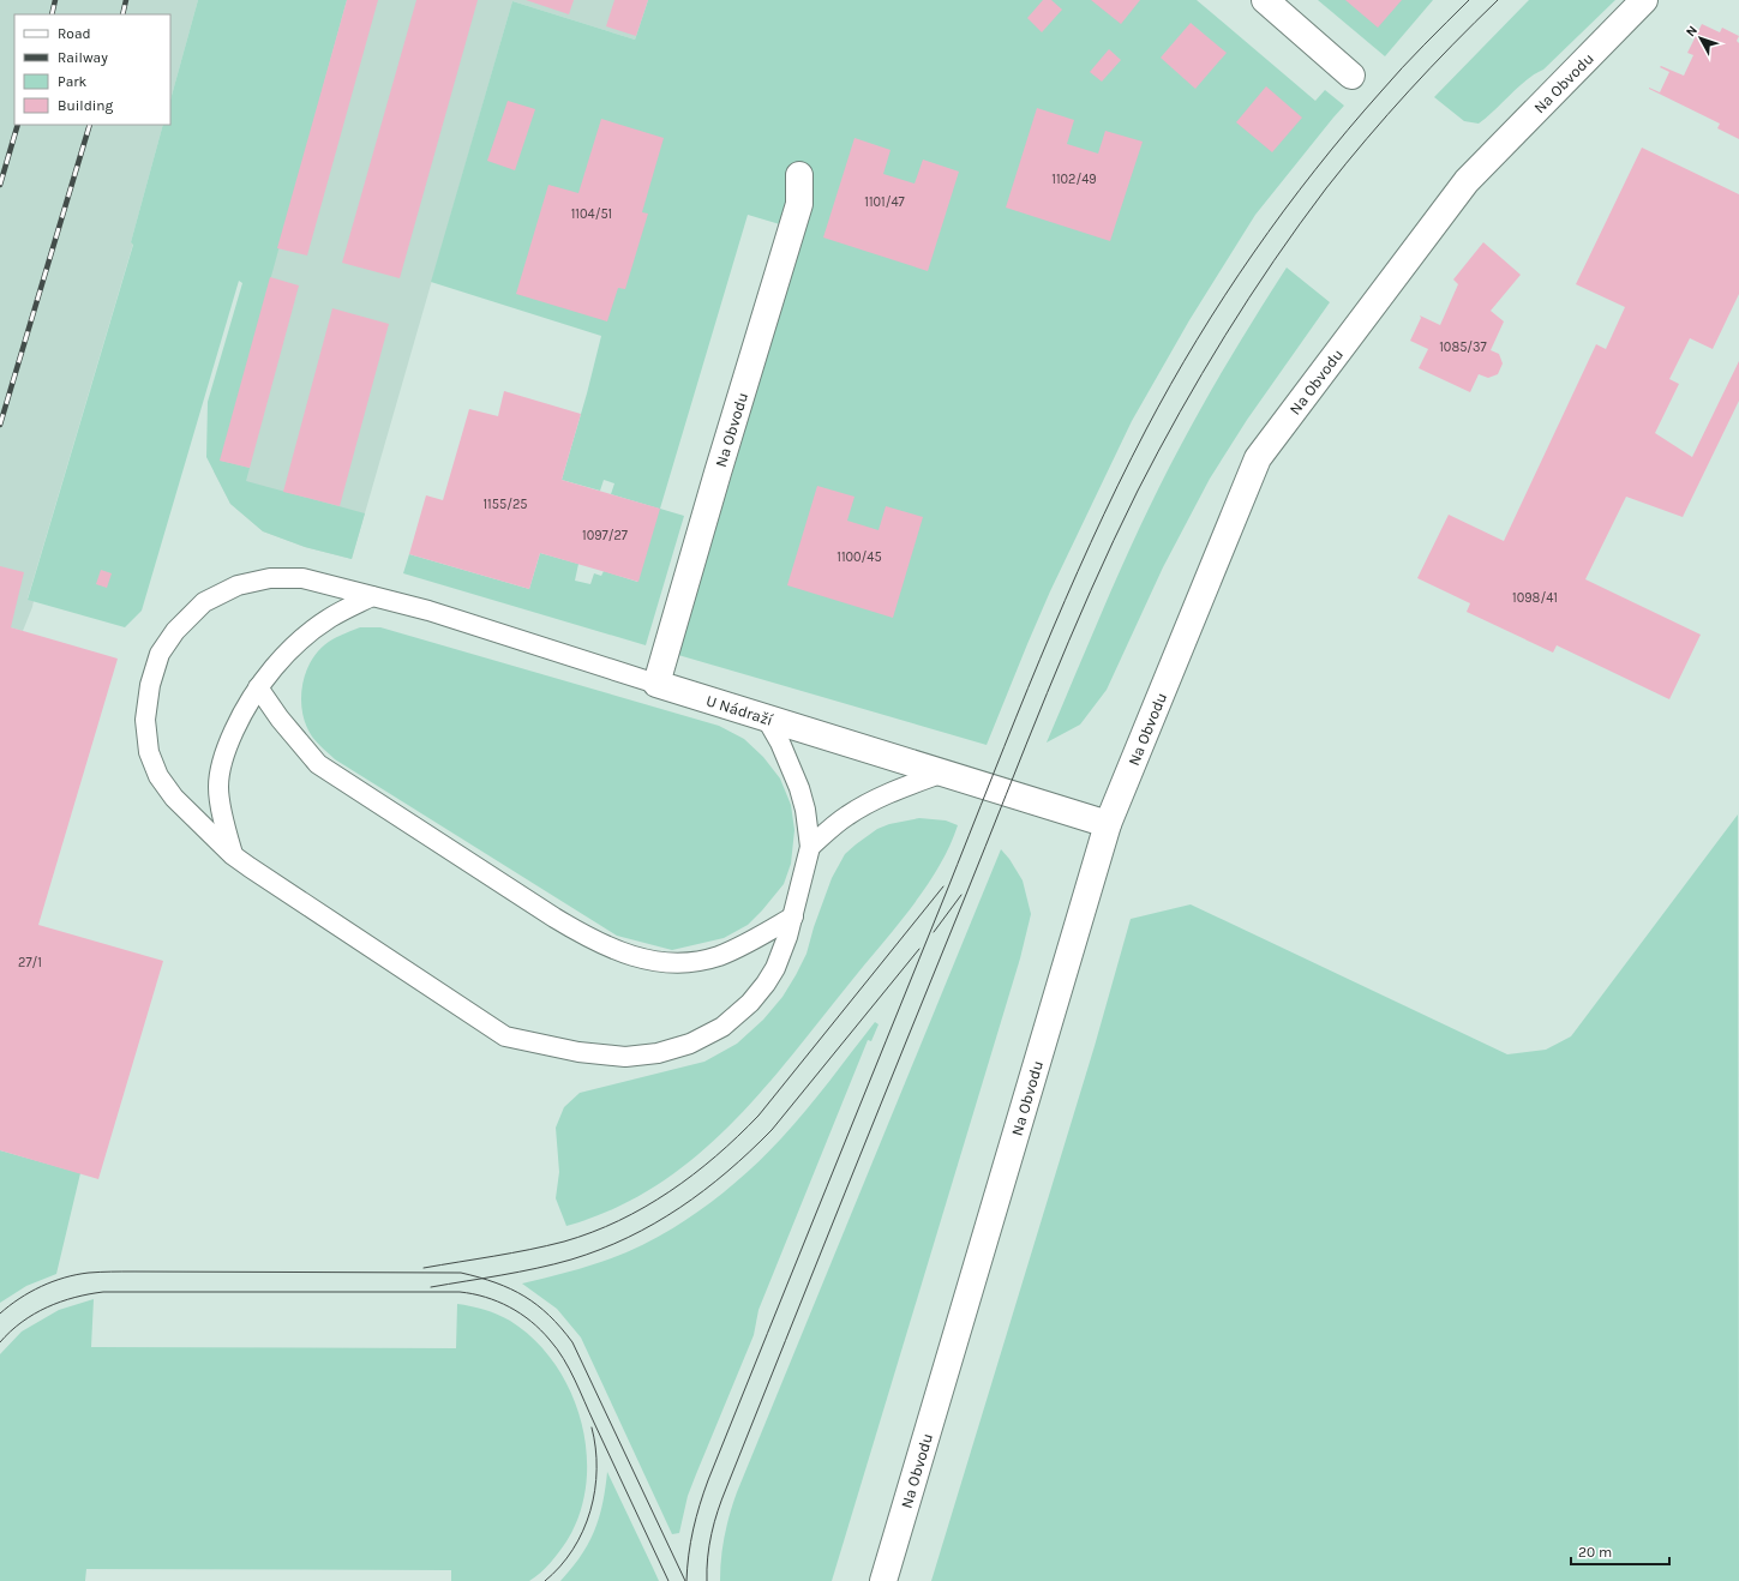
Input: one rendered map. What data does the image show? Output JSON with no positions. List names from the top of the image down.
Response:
{
  "streets": {
    "street": ["Na Obvodu", "U Nádraží"]
  },
  "crossings": [
    ["Na Obvodu", "U Nádraží"]
  ],
  "house_numbers": [
    "1102/49",
    "1101/47",
    "1104/51",
    "1085/37",
    "1155/25",
    "1097/27",
    "1100/45",
    "1098/41",
    "27/1"
  ],
  "legend": [
    "Road",
    "Railway",
    "Park",
    "Building"
  ],
  "scale_bar": "20 m",
  "north": "top left"
}
